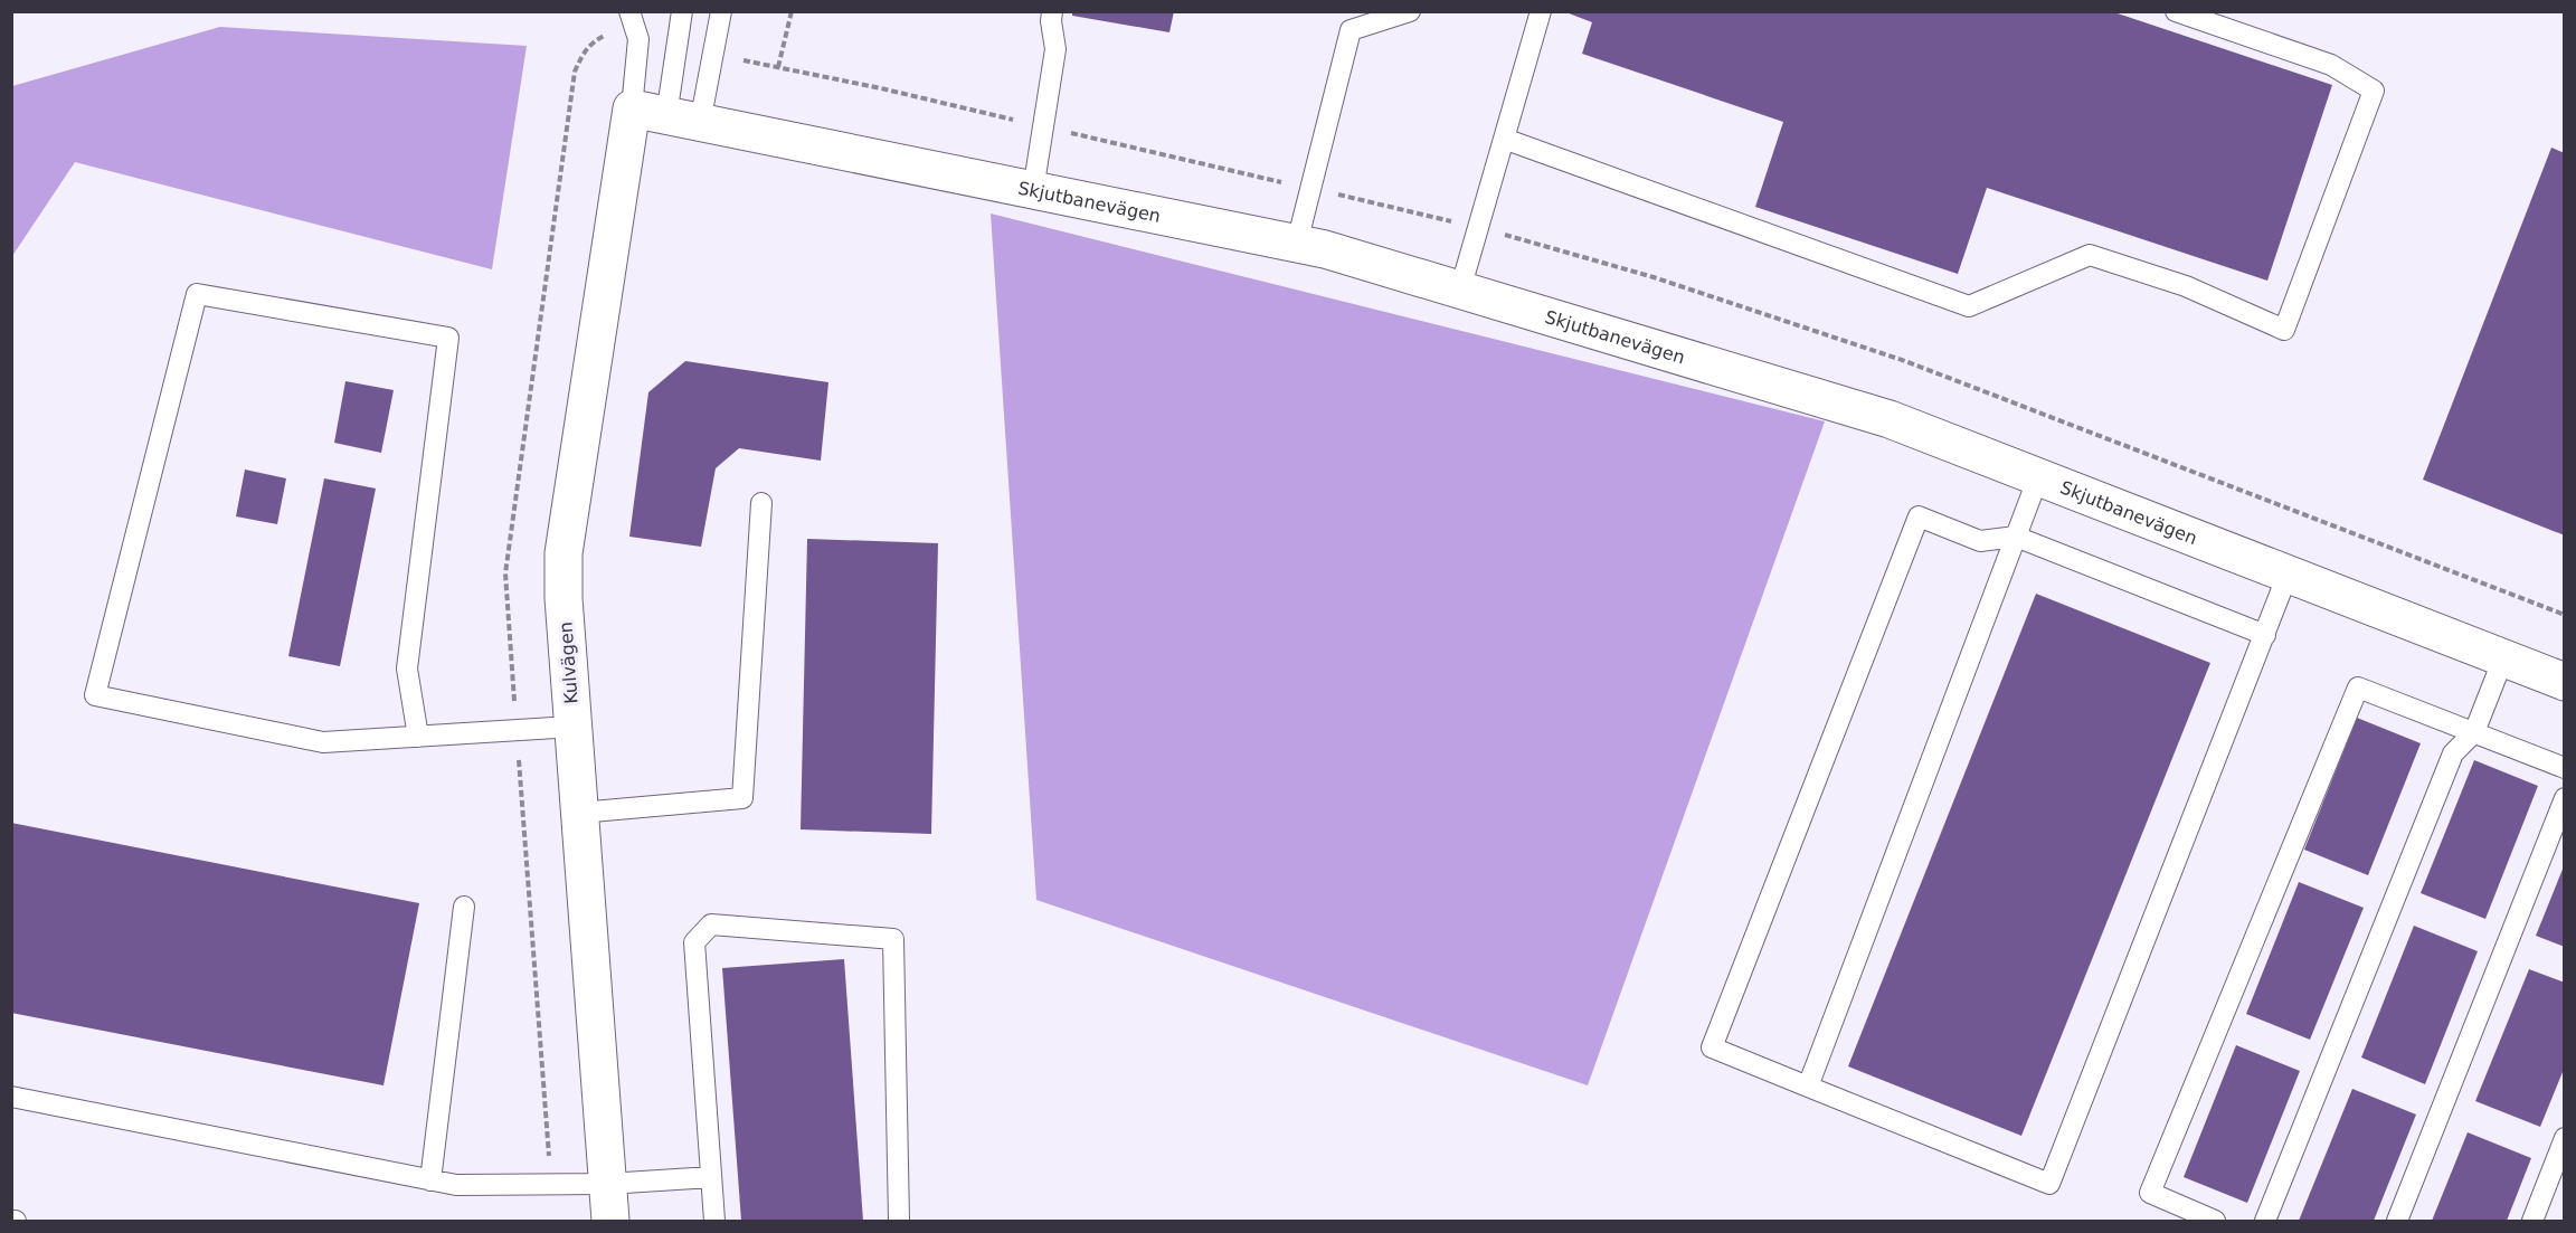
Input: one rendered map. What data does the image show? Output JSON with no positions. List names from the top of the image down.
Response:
{
  "streets": {
    "street": ["Skjutbanevägen", "Kulvägen"]
  },
  "crossings": [
    ["Skjutbanevägen", "Kulvägen"]
  ]
}
